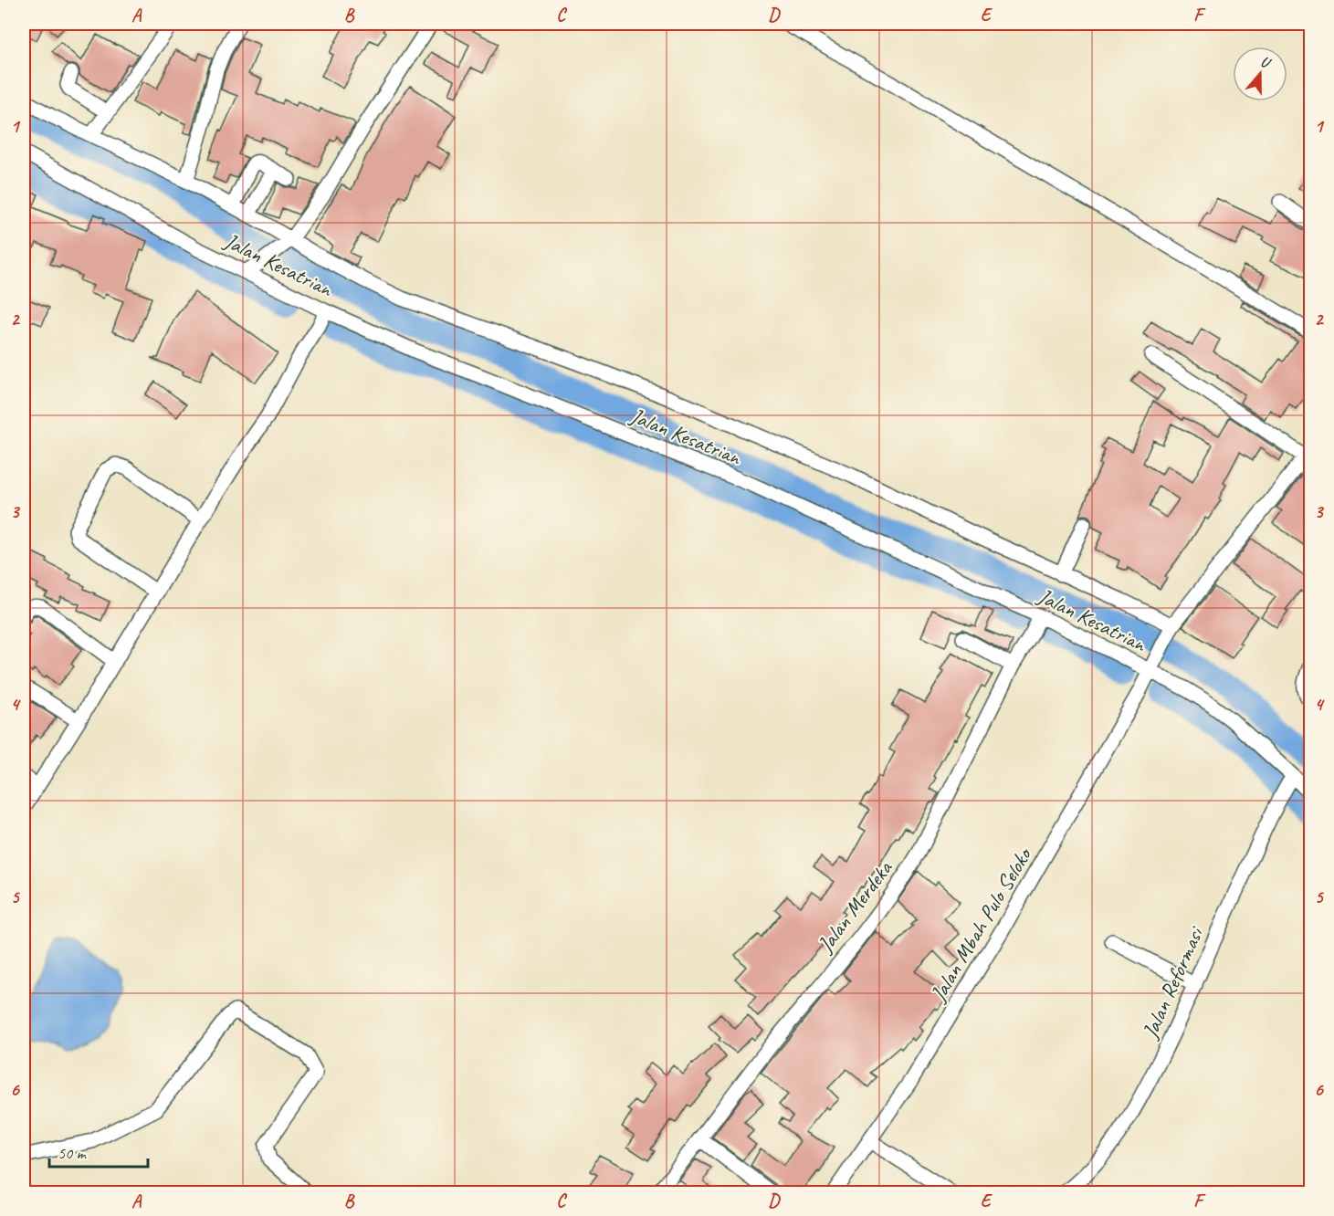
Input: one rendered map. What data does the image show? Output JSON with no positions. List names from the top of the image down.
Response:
{
  "streets": {
    "street": [
      "Jalan Kesatrian",
      "Jalan Merdeka",
      "Jalan Mbah Pulo Seloko",
      "Jalan Reformasi"
    ]
  },
  "crossings": [
    ["Jalan Kesatrian", "Jalan Merdeka"],
    ["Jalan Kesatrian", "Jalan Mbah Pulo Seloko"],
    ["Jalan Kesatrian", "Jalan Reformasi"]
  ],
  "scale_bar": "50 m",
  "north": "top",
  "grid": {
    "columns": [
      "A",
      "B",
      "C",
      "D",
      "E",
      "F"
    ],
    "rows": [
      "1",
      "2",
      "3",
      "4",
      "5",
      "6"
    ]
  }
}
